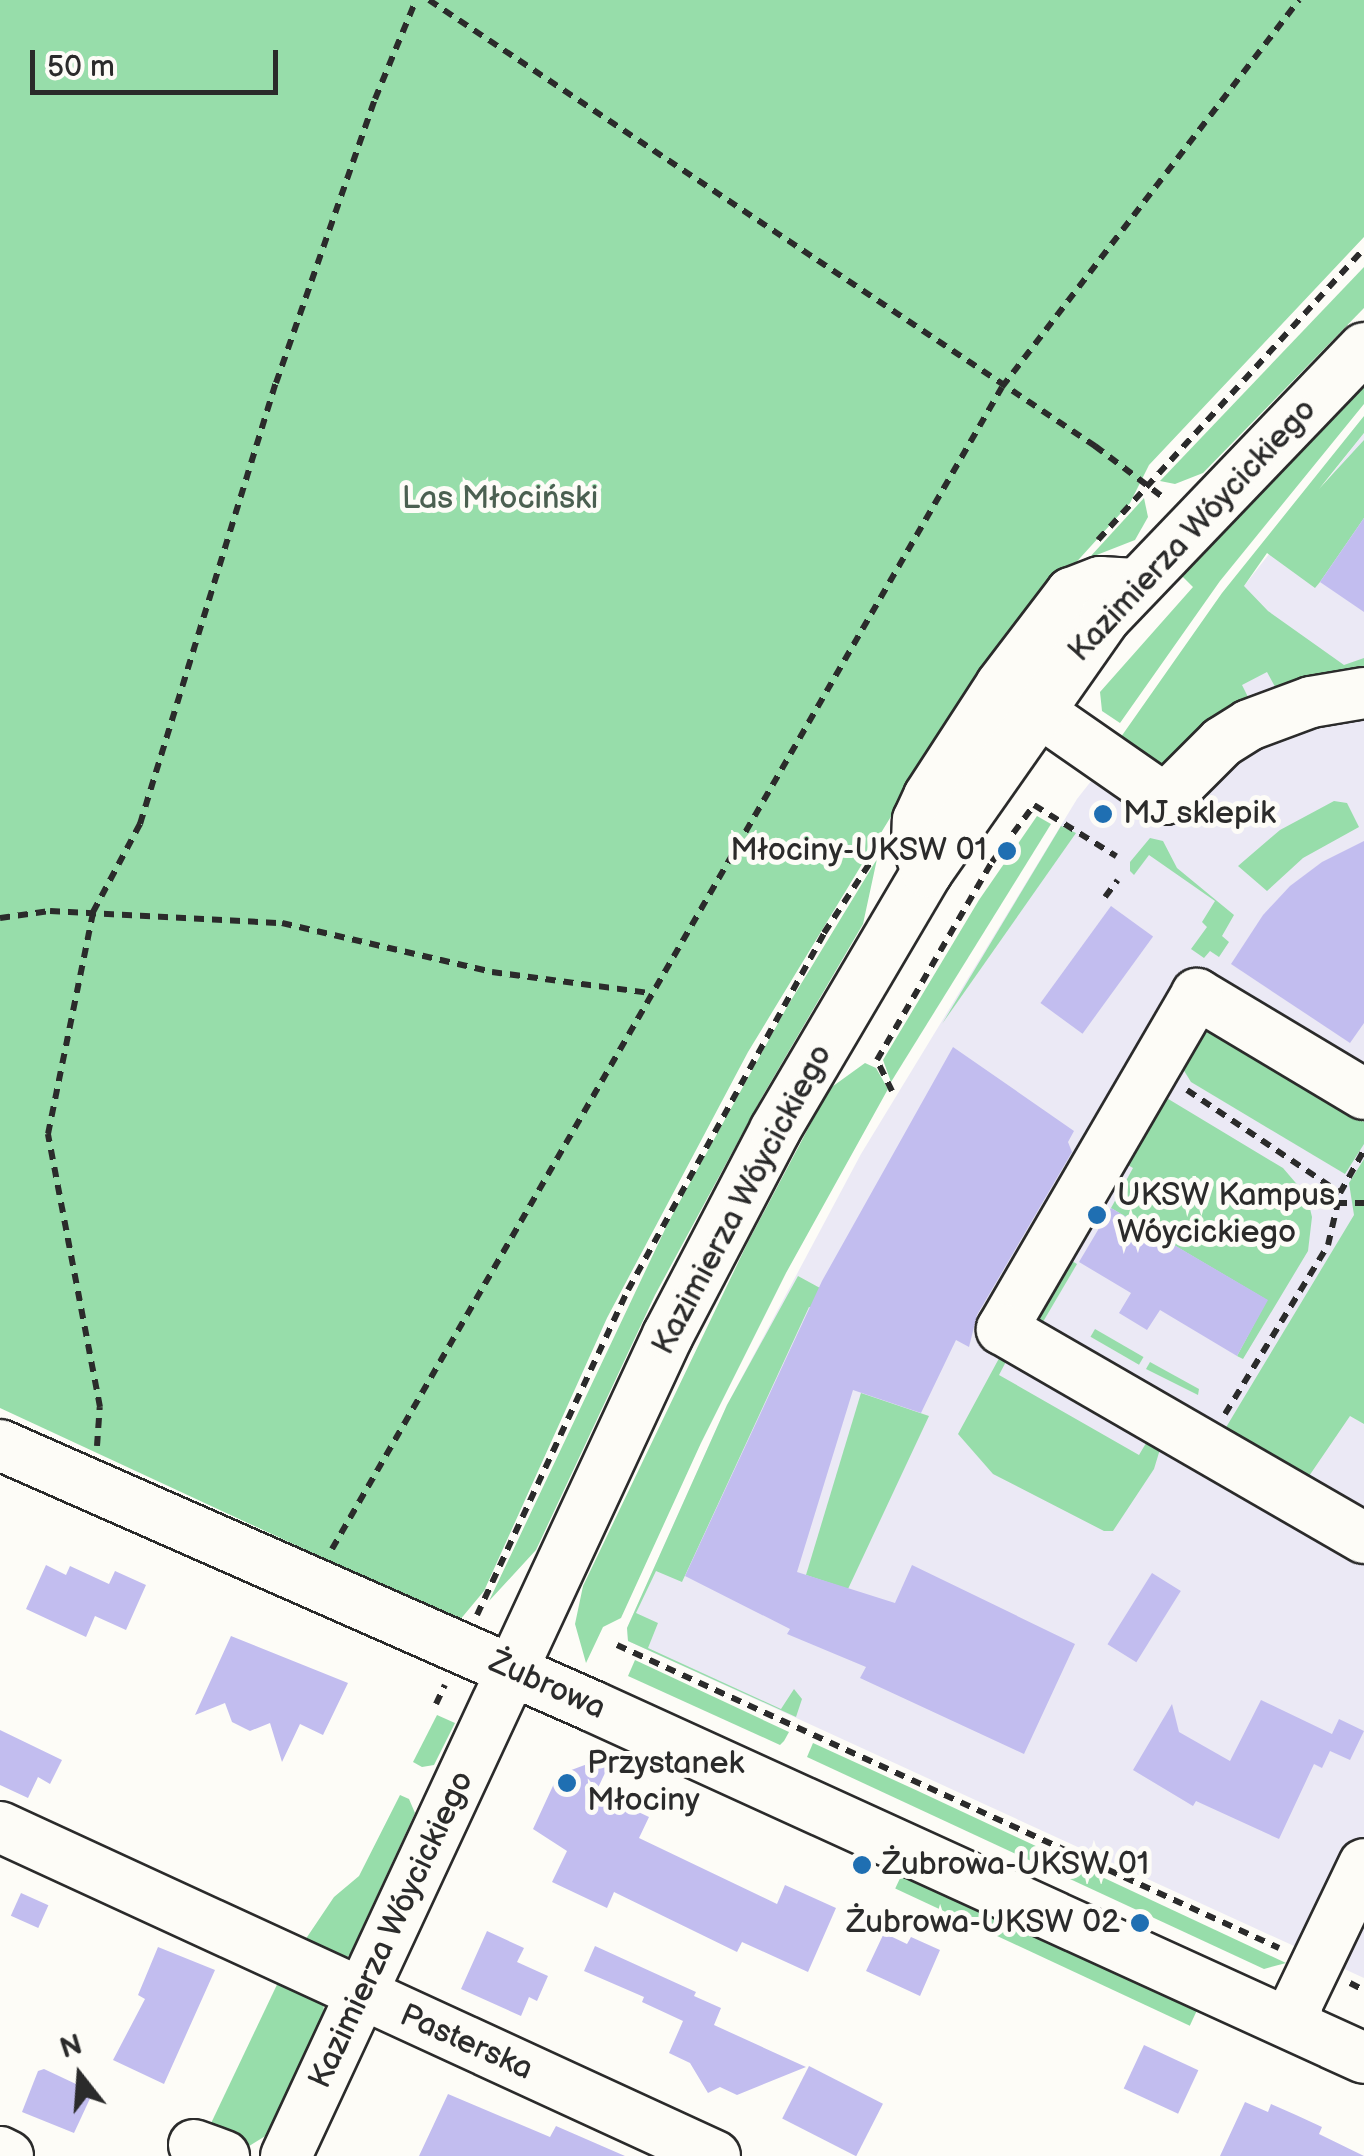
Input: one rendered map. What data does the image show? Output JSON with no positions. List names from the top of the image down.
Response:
{
  "streets": {
    "street": ["Kazimierza Wóycickiego", "Żubrowa", "Pasterska"]
  },
  "crossings": [
    ["Kazimierza Wóycickiego", "Żubrowa"],
    ["Kazimierza Wóycickiego", "Pasterska"]
  ],
  "parks": ["Las Młociński"],
  "places": [
    "MJ sklepik",
    "Młociny-UKSW 01",
    "UKSW Kampus Wóycickiego",
    "Przystanek Młociny",
    "Żubrowa-UKSW 01",
    "Żubrowa-UKSW 02"
  ],
  "scale_bar": "50 m",
  "north": "top"
}
